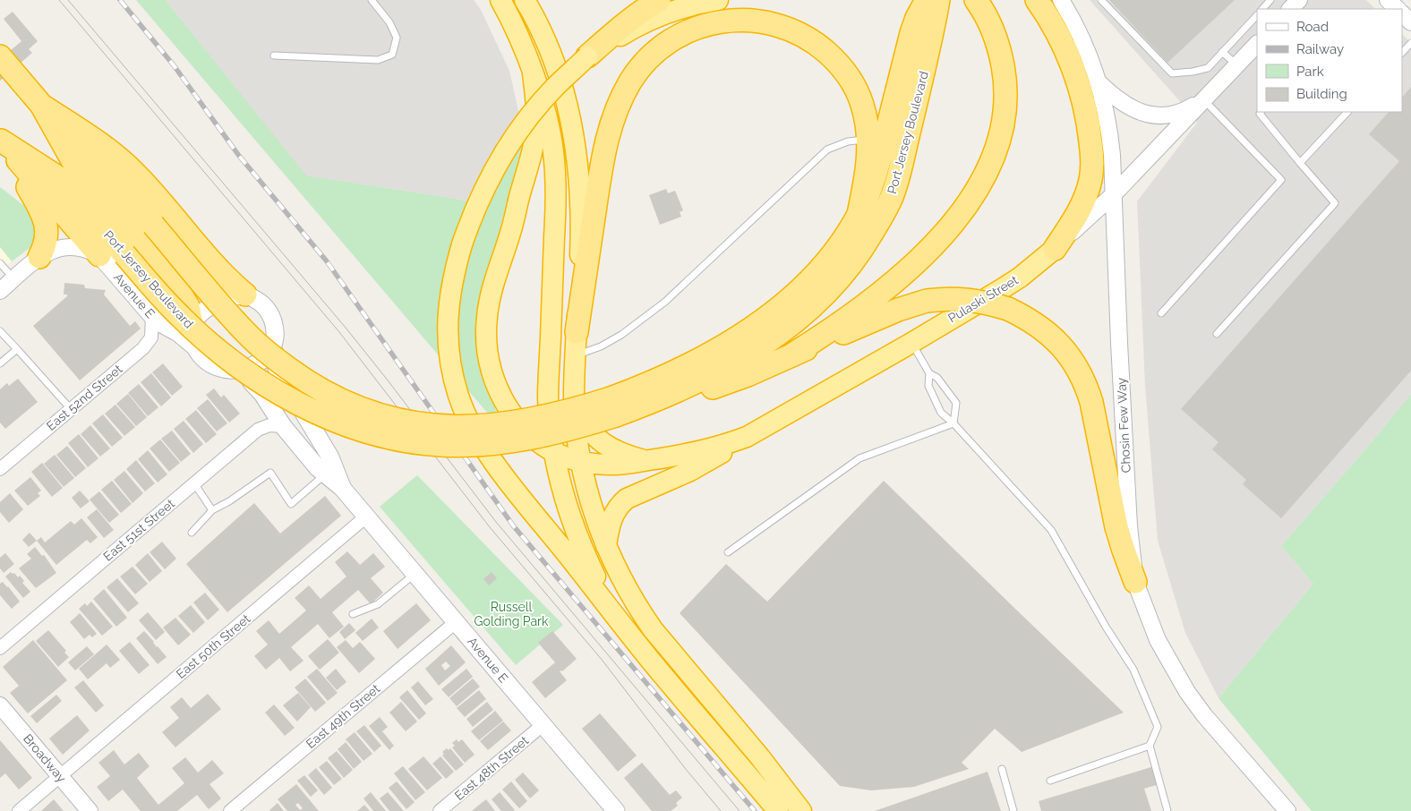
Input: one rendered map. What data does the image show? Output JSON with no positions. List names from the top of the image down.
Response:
{
  "streets": {
    "highway": ["Port Jersey Boulevard", "Pulaski Street"],
    "main road": ["Avenue E"],
    "street": [
      "East 52nd Street",
      "Chosin Few Way",
      "East 51st Street",
      "East 50th Street",
      "East 49th Street",
      "Broadway",
      "East 48th Street"
    ]
  },
  "crossings": [
    ["Avenue E", "East 52nd Street"],
    ["Avenue E", "East 51st Street"],
    ["Avenue E", "East 50th Street"],
    ["Avenue E", "East 49th Street"],
    ["Avenue E", "East 48th Street"],
    ["Pulaski Street", "Chosin Few Way"],
    ["East 50th Street", "Broadway"]
  ],
  "parks": ["Russell Golding Park"],
  "legend": [
    "Road",
    "Railway",
    "Park",
    "Building"
  ]
}
